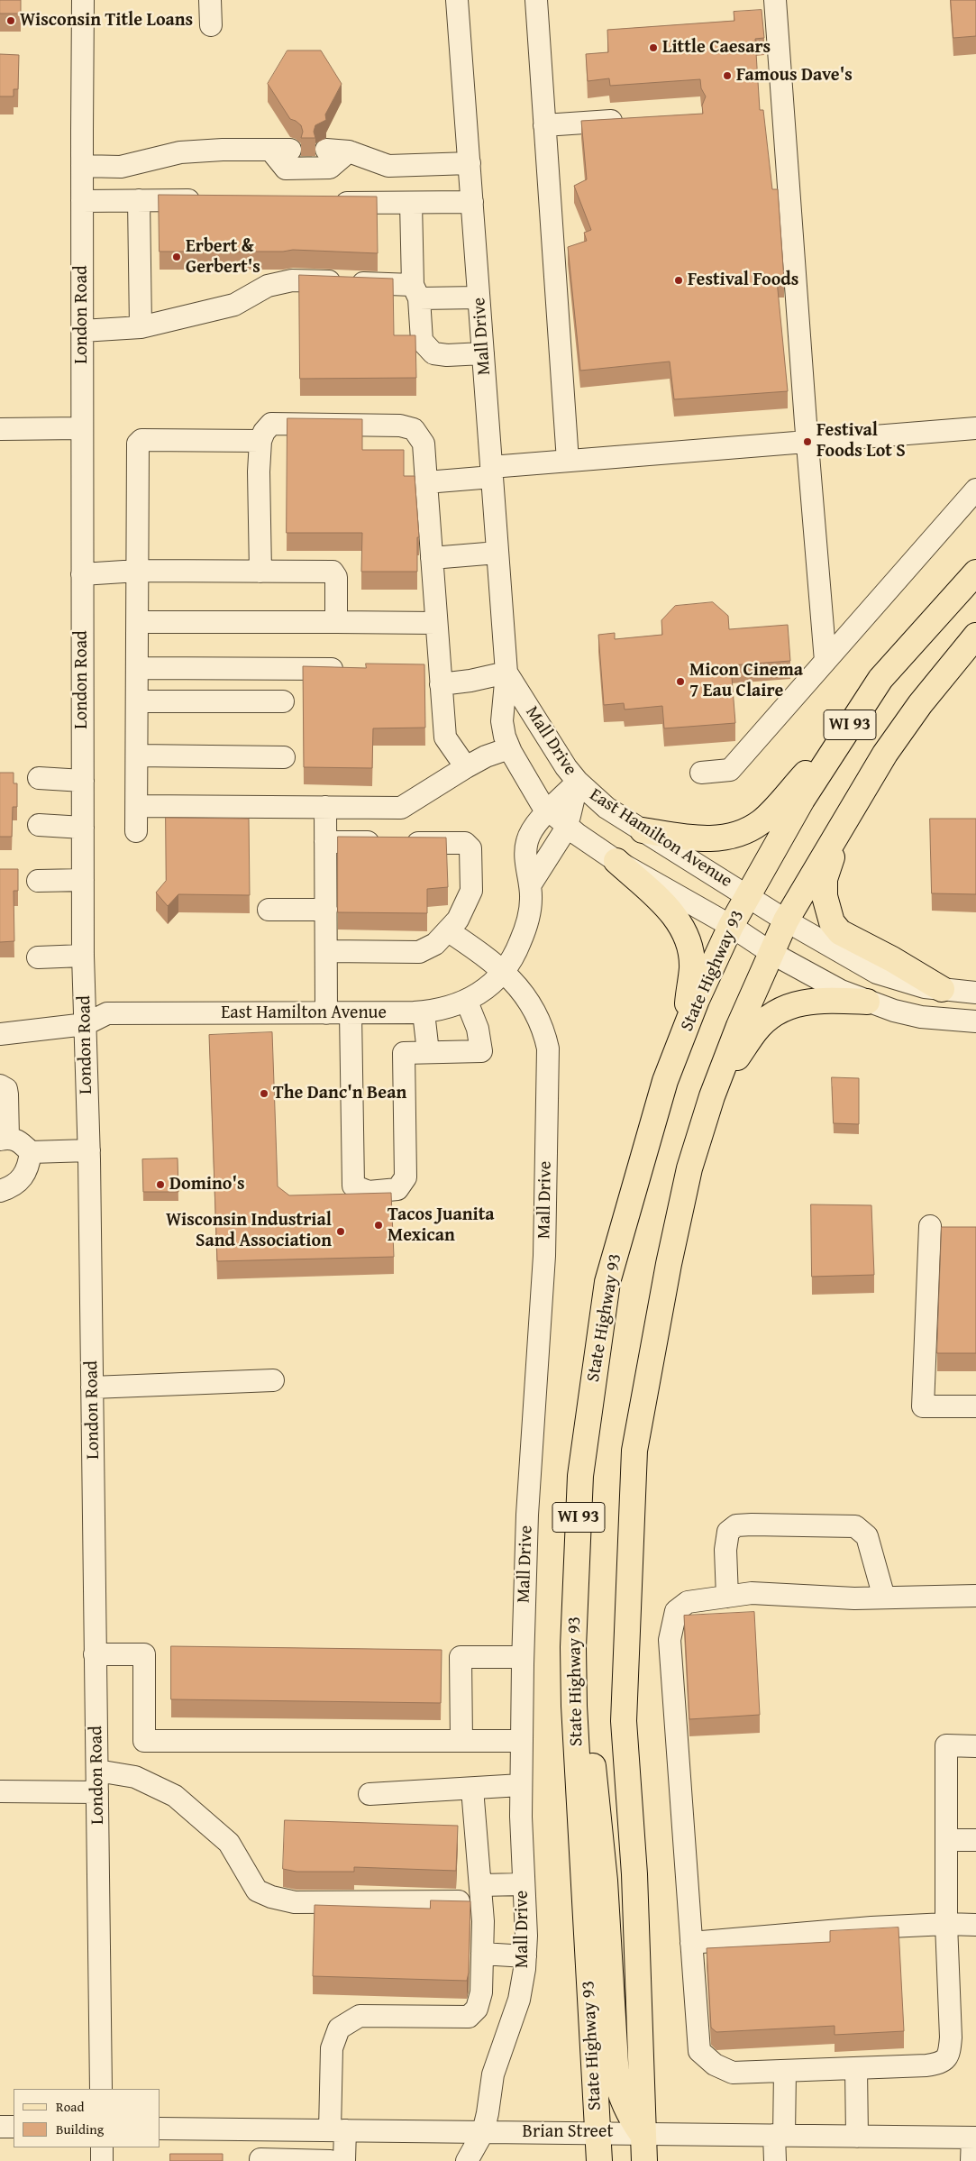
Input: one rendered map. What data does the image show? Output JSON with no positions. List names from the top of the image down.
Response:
{
  "streets": {
    "main road": ["WI 93", "State Highway 93"],
    "street": [
      "London Road",
      "Mall Drive",
      "East Hamilton Avenue",
      "Brian Street"
    ]
  },
  "crossings": [
    ["London Road", "East Hamilton Avenue"],
    ["Mall Drive", "East Hamilton Avenue"],
    ["Mall Drive", "Brian Street"],
    ["WI 93", "East Hamilton Avenue"],
    ["WI 93", "Brian Street"],
    ["East Hamilton Avenue", "State Highway 93"],
    ["State Highway 93", "Brian Street"]
  ],
  "places": [
    "Wisconsin Title Loans",
    "Little Caesars",
    "Famous Dave's",
    "Erbert & Gerbert's",
    "Festival Foods",
    "Festival Foods Lot S",
    "Micon Cinema 7 Eau Claire",
    "The Danc'n Bean",
    "Domino's",
    "Tacos Juanita Mexican",
    "Wisconsin Industrial Sand Association"
  ],
  "legend": ["Road", "Building"]
}
